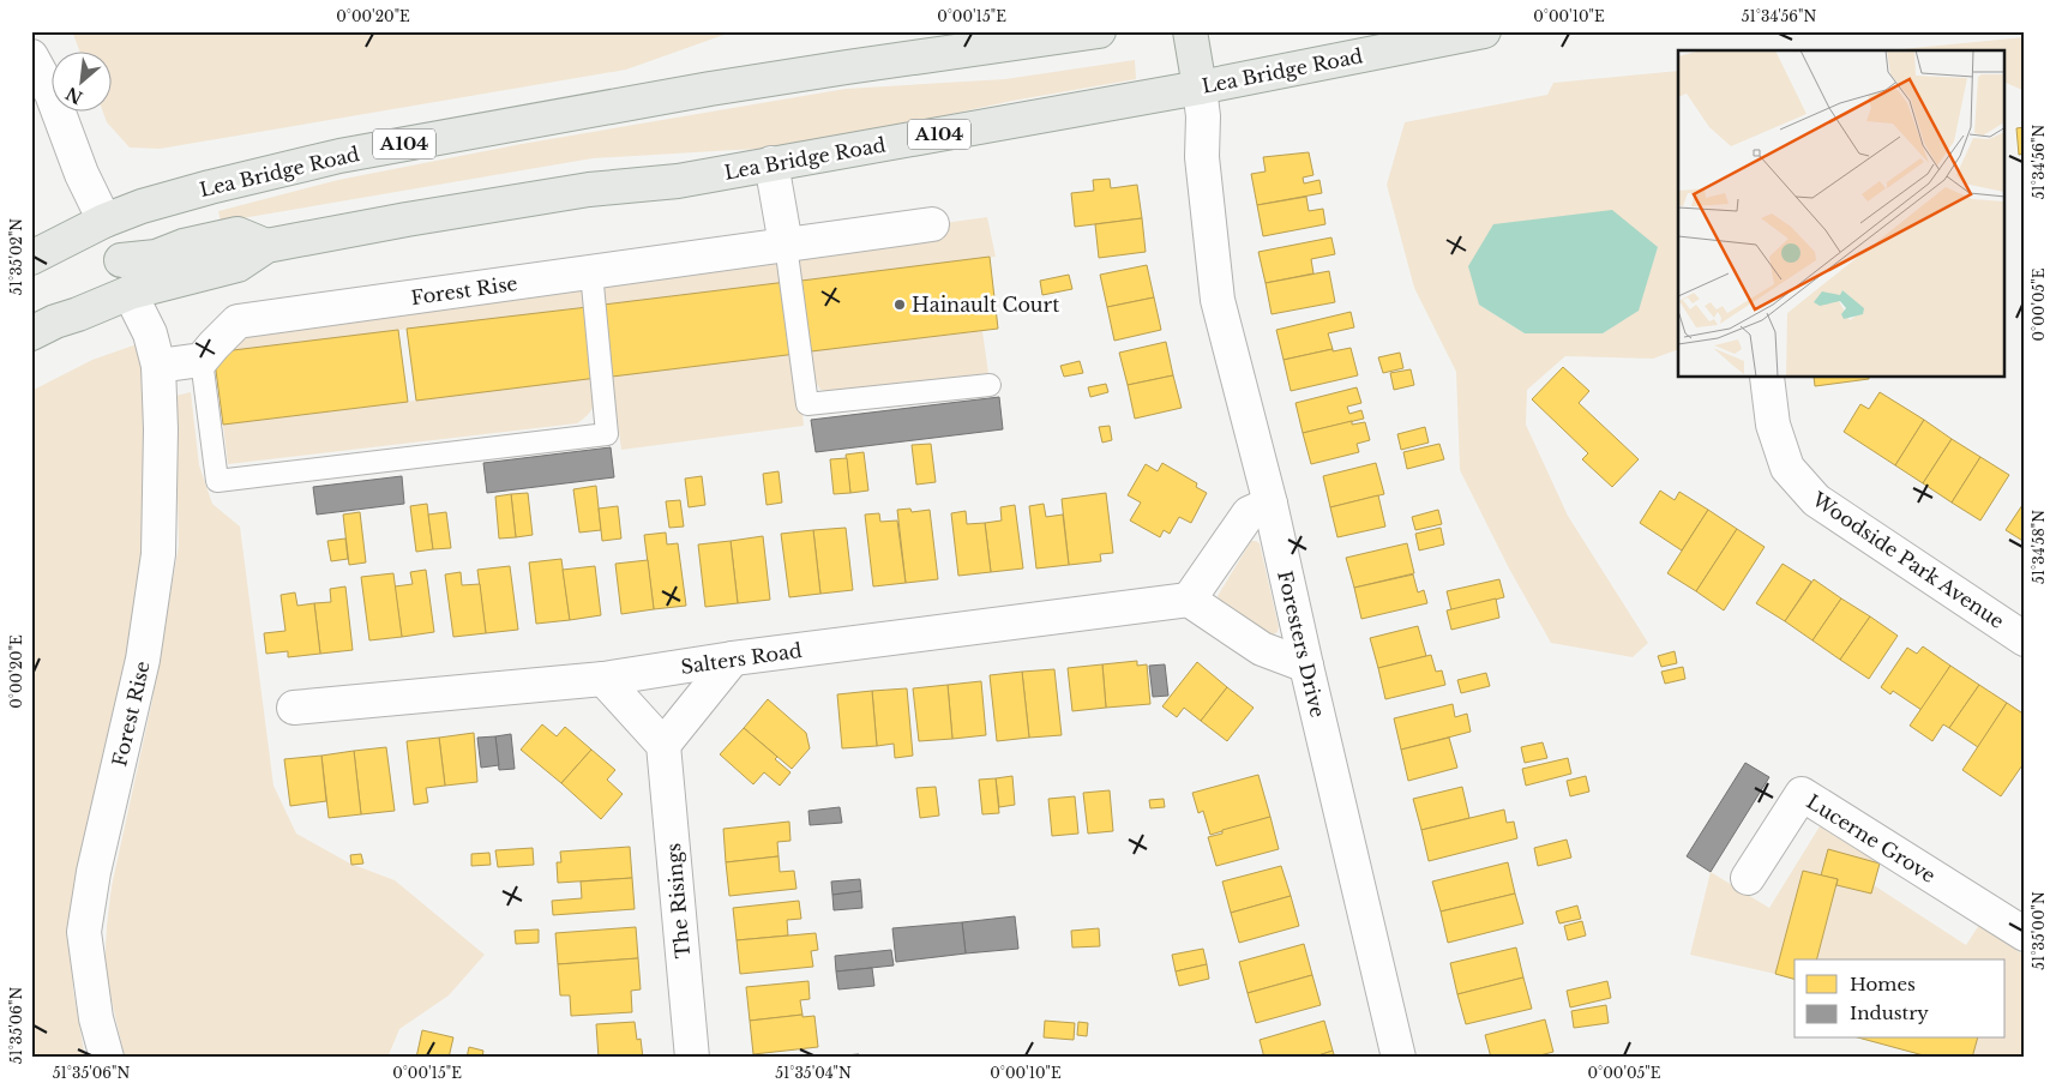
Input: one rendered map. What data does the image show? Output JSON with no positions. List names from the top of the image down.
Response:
{
  "streets": {
    "main road": ["Lea Bridge Road", "A104"],
    "street": [
      "Forest Rise",
      "Woodside Park Avenue",
      "Foresters Drive",
      "Salters Road",
      "Lucerne Grove",
      "The Risings"
    ]
  },
  "crossings": [
    ["Lea Bridge Road", "A104"],
    ["Lea Bridge Road", "Forest Rise"],
    ["Lea Bridge Road", "Foresters Drive"],
    ["A104", "Forest Rise"]
  ],
  "places": ["Hainault Court"],
  "legend": ["Homes", "Industry"],
  "north": "bottom left",
  "coordinates": [
    "0°00'20\"E",
    "0°00'15\"E",
    "0°00'10\"E",
    "51°34'56\"N",
    "51°35'02\"N",
    "0°00'05\"E",
    "51°34'58\"N",
    "51°35'00\"N",
    "51°35'06\"N",
    "51°35'04\"N"
  ]
}
